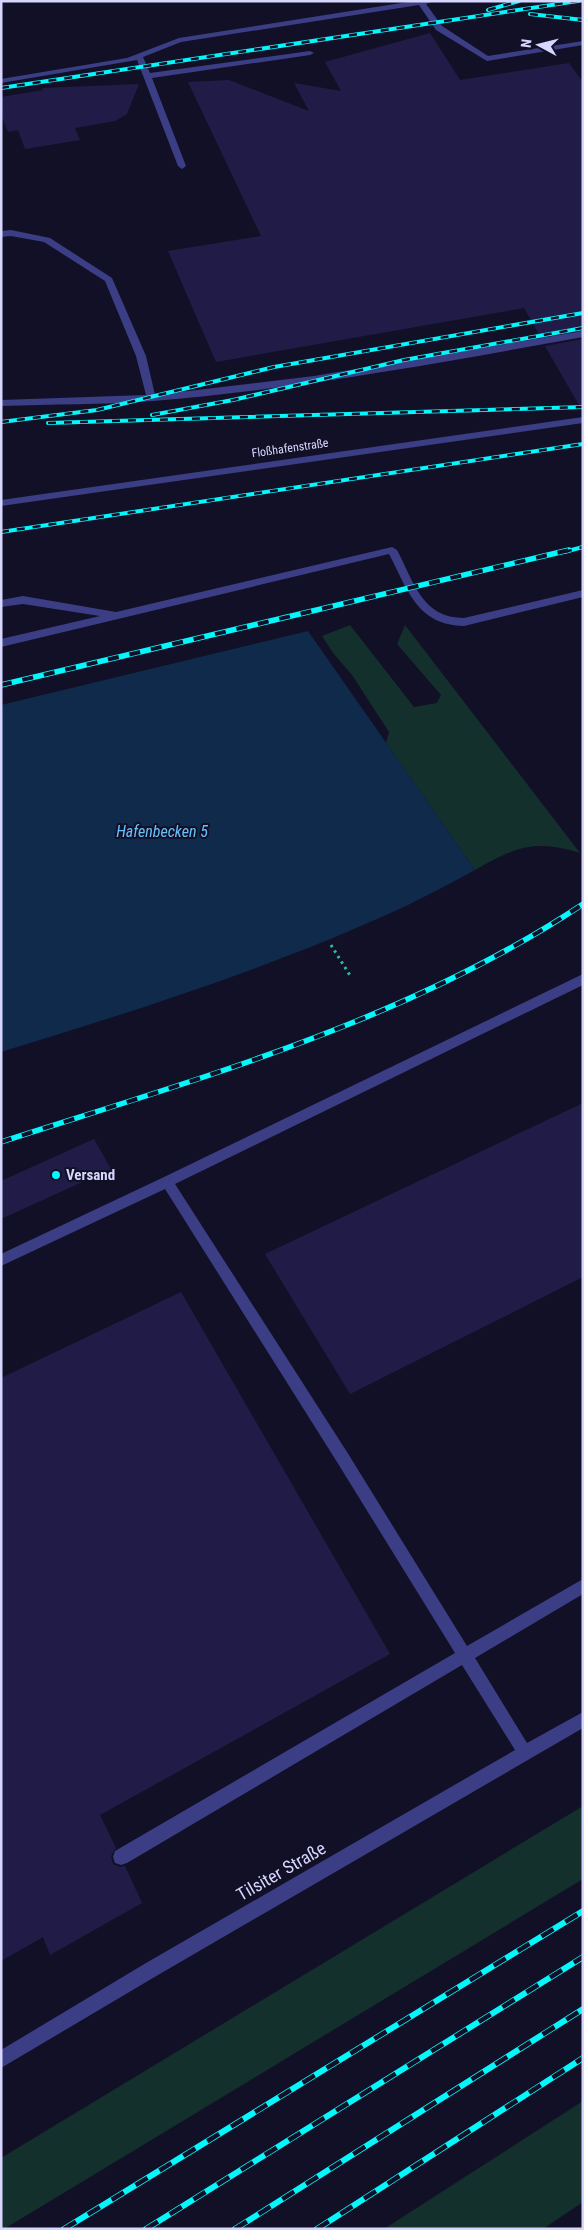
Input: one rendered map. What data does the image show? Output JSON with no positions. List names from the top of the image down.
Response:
{
  "streets": {
    "street": ["Floßhafenstraße", "Tilsiter Straße"]
  },
  "water": ["Hafenbecken 5"],
  "places": ["Versand"],
  "north": "left"
}
